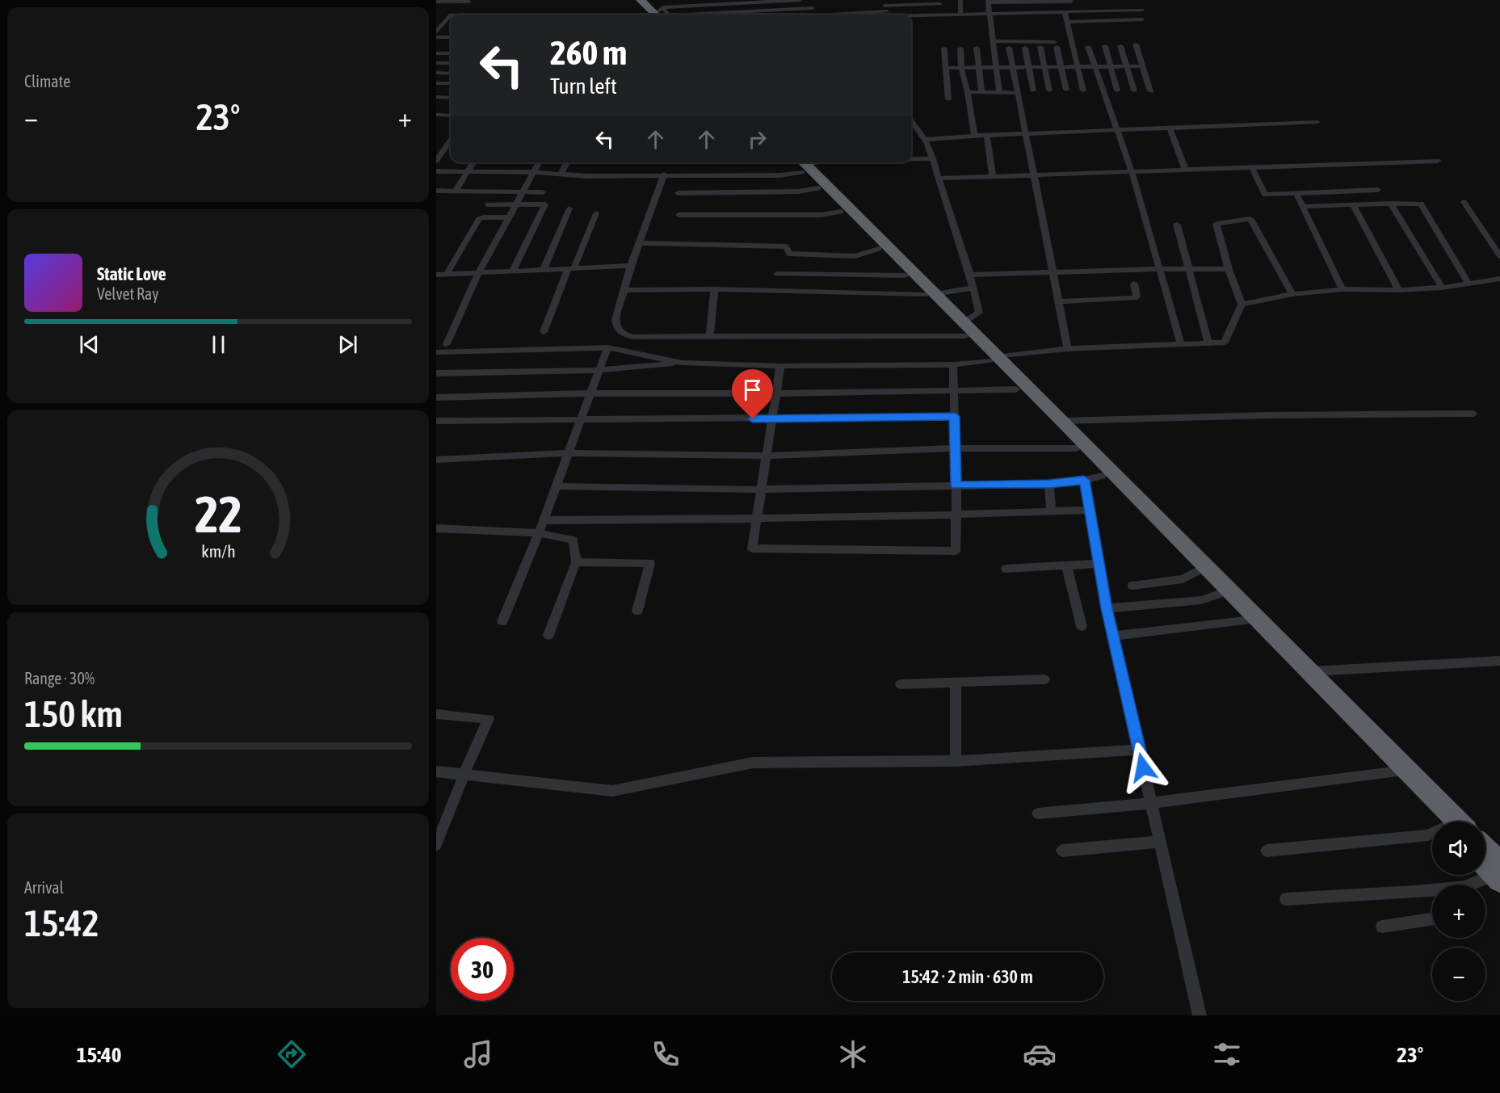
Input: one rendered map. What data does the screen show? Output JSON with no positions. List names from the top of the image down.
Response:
{
  "page": {
    "tile": [
      "Climate",
      ["Range · 30%", "150 km"],
      ["Arrival", "15:42"]
    ],
    "turn": ["260 m", "Turn left"],
    "heat": ["−", "23°", "+"],
    "song": ["Static Love", "Velvet Ray"],
    "map_buttons": ["+", "−"],
    "limit": "30",
    "trip": "15:42 · 2 min · 630 m",
    "tabs": ["15:40", "23°"],
    "gauge": ["22", "km/h"]
  }
}
